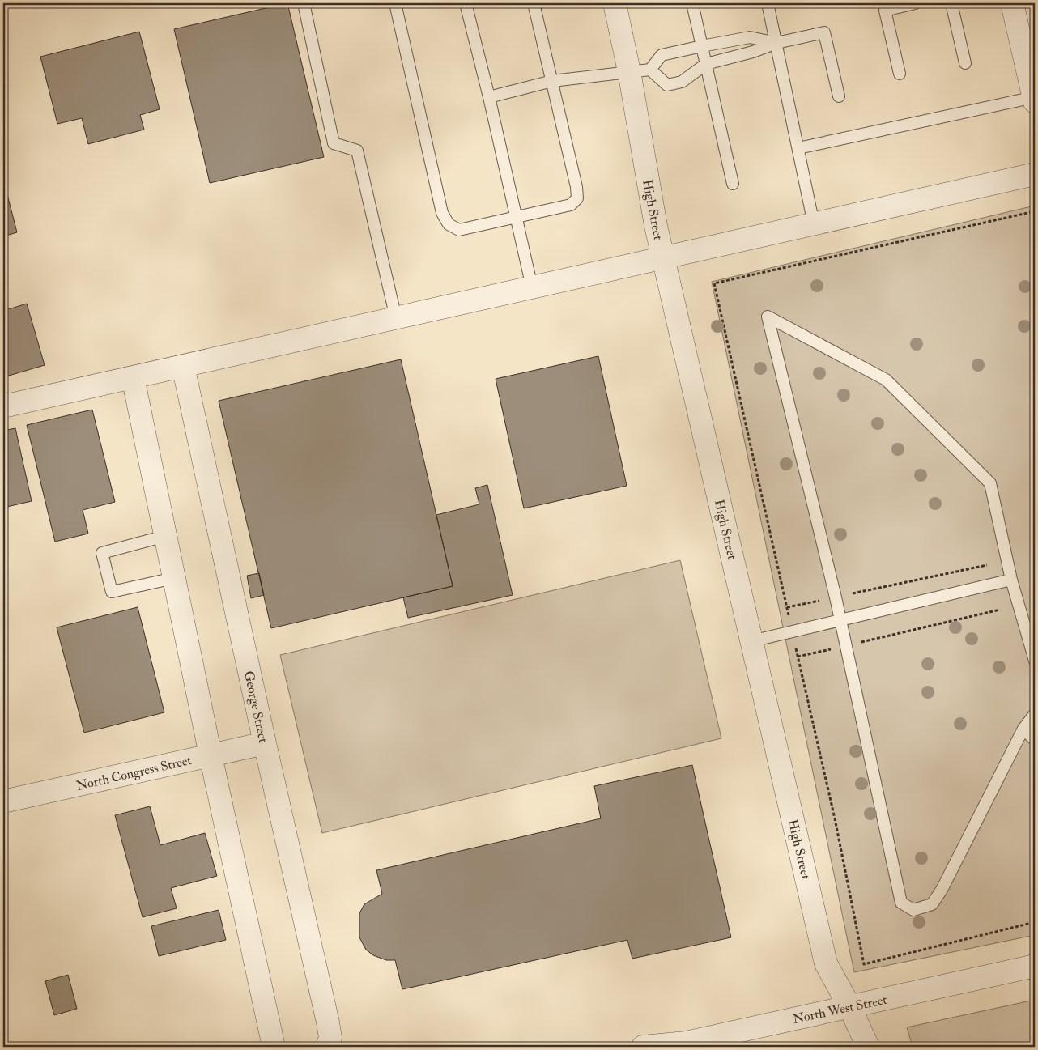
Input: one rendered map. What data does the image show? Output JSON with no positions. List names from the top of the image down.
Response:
{
  "streets": {
    "street": [
      "High Street",
      "George Street",
      "North Congress Street",
      "North West Street"
    ]
  },
  "crossings": [
    ["High Street", "North West Street"],
    ["George Street", "North Congress Street"]
  ]
}
